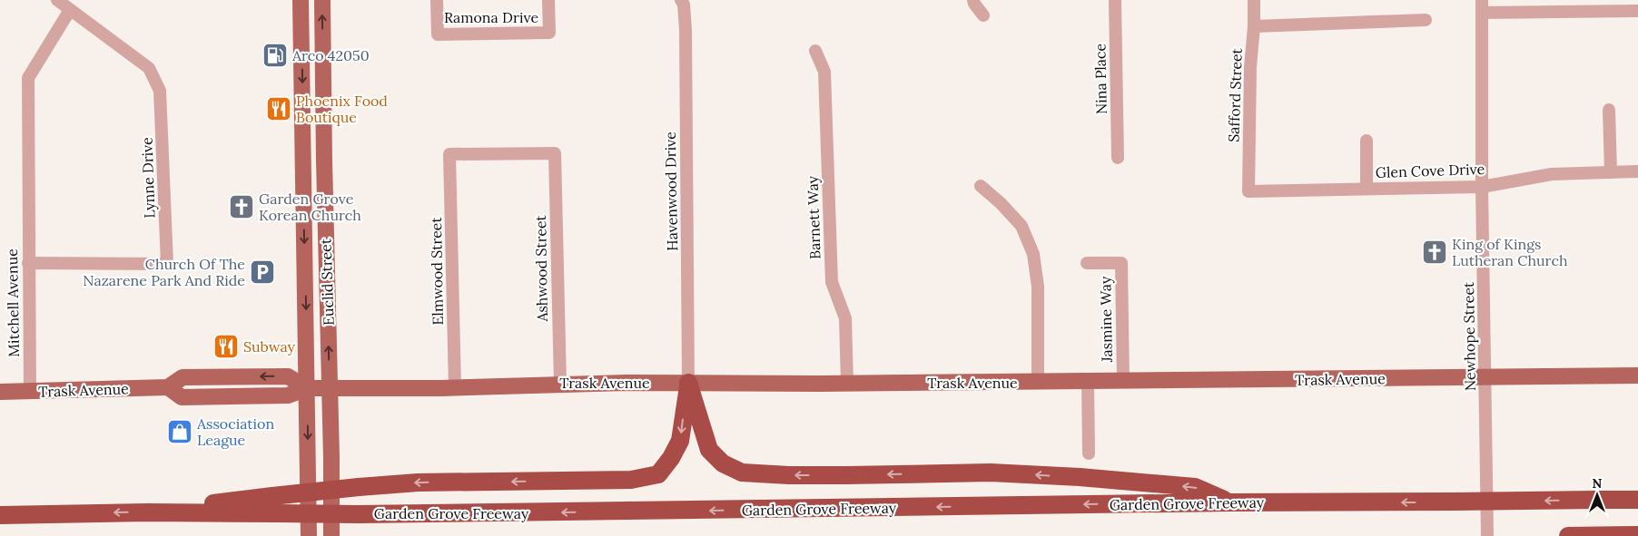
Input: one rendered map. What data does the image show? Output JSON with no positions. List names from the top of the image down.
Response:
{
  "streets": {
    "highway": ["Garden Grove Freeway"],
    "main road": ["Euclid Street", "Trask Avenue"],
    "street": [
      "Ramona Drive",
      "Nina Place",
      "Safford Street",
      "Glen Cove Drive",
      "Lynne Drive",
      "Havenwood Drive",
      "Barnett Way",
      "Ashwood Street",
      "Elmwood Street",
      "Mitchell Avenue",
      "Jasmine Way",
      "Newhope Street"
    ]
  },
  "crossings": [
    ["Safford Street", "Glen Cove Drive"],
    ["Glen Cove Drive", "Newhope Street"],
    ["Lynne Drive", "Mitchell Avenue"],
    ["Havenwood Drive", "Trask Avenue"],
    ["Barnett Way", "Trask Avenue"],
    ["Ashwood Street", "Elmwood Street"],
    ["Ashwood Street", "Trask Avenue"],
    ["Elmwood Street", "Trask Avenue"],
    ["Euclid Street", "Trask Avenue"],
    ["Mitchell Avenue", "Trask Avenue"],
    ["Jasmine Way", "Trask Avenue"],
    ["Newhope Street", "Trask Avenue"]
  ],
  "one_way": ["Garden Grove Freeway"],
  "places": {
    "fuel station": ["Arco 42050"],
    "restaurant": ["Phoenix Food Boutique", "Subway"],
    "church": ["Garden Grove Korean Church", "King of Kings Lutheran Church"],
    "parking": ["Church Of The Nazarene Park And Ride"],
    "shop": ["Association League"]
  },
  "north": "top"
}
